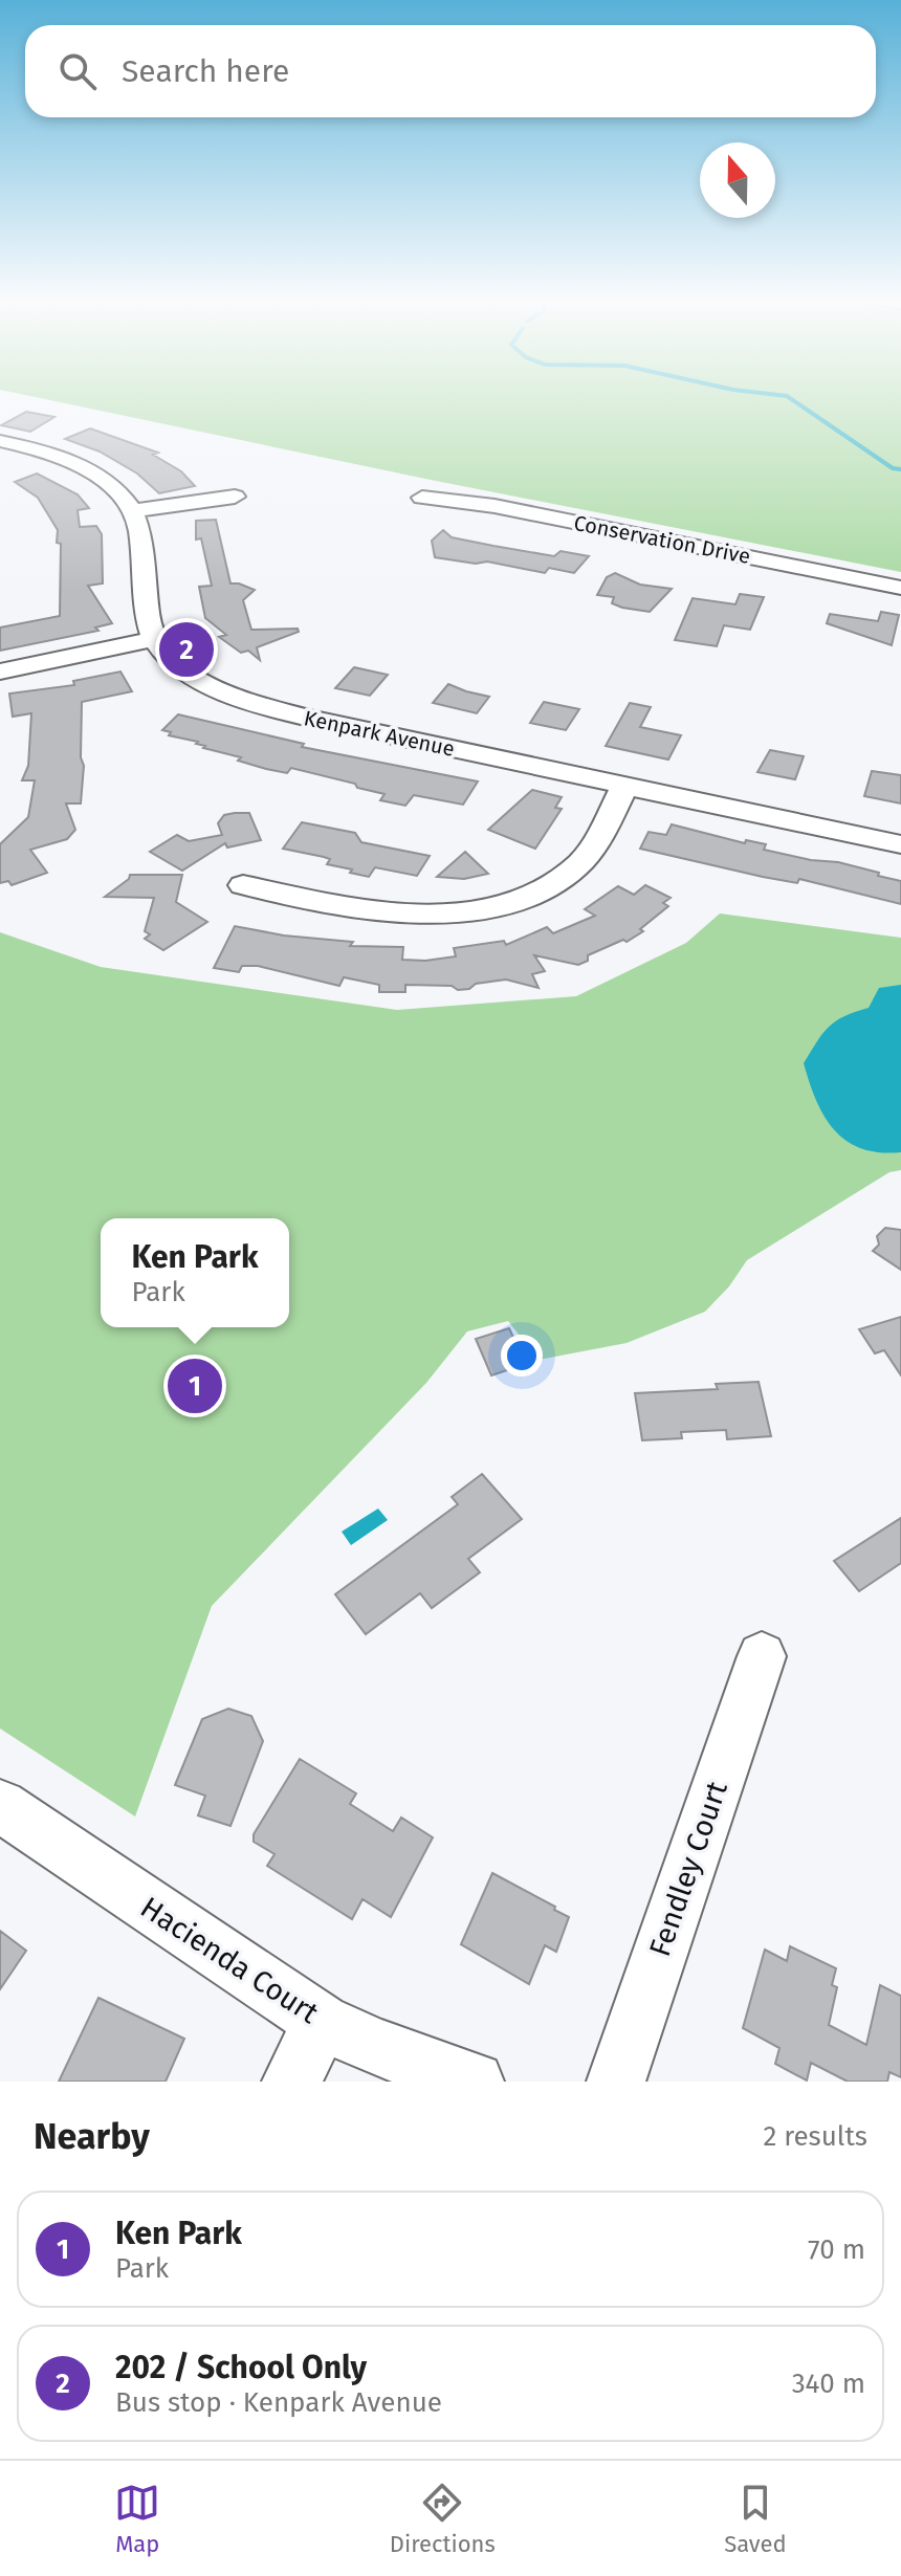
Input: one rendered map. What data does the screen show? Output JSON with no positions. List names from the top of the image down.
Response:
{
  "streets": {
    "street": [
      "Conservation Drive",
      "Kenpark Avenue",
      "Fendley Court",
      "Hacienda Court"
    ]
  },
  "north": "top",
  "page": {
    "search": "Search here",
    "pins": ["2", "1"],
    "popup": ["Ken Park", "Park"],
    "heading": ["Nearby", "2 results"],
    "list": [
      {
        "mark": "1",
        "name": "Ken Park",
        "note": "Park",
        "value": "70 m"
      },
      {
        "mark": "2",
        "name": "202 / School Only",
        "note": "Bus stop · Kenpark Avenue",
        "value": "340 m"
      }
    ],
    "nav": ["Map", "Directions", "Saved"]
  }
}
